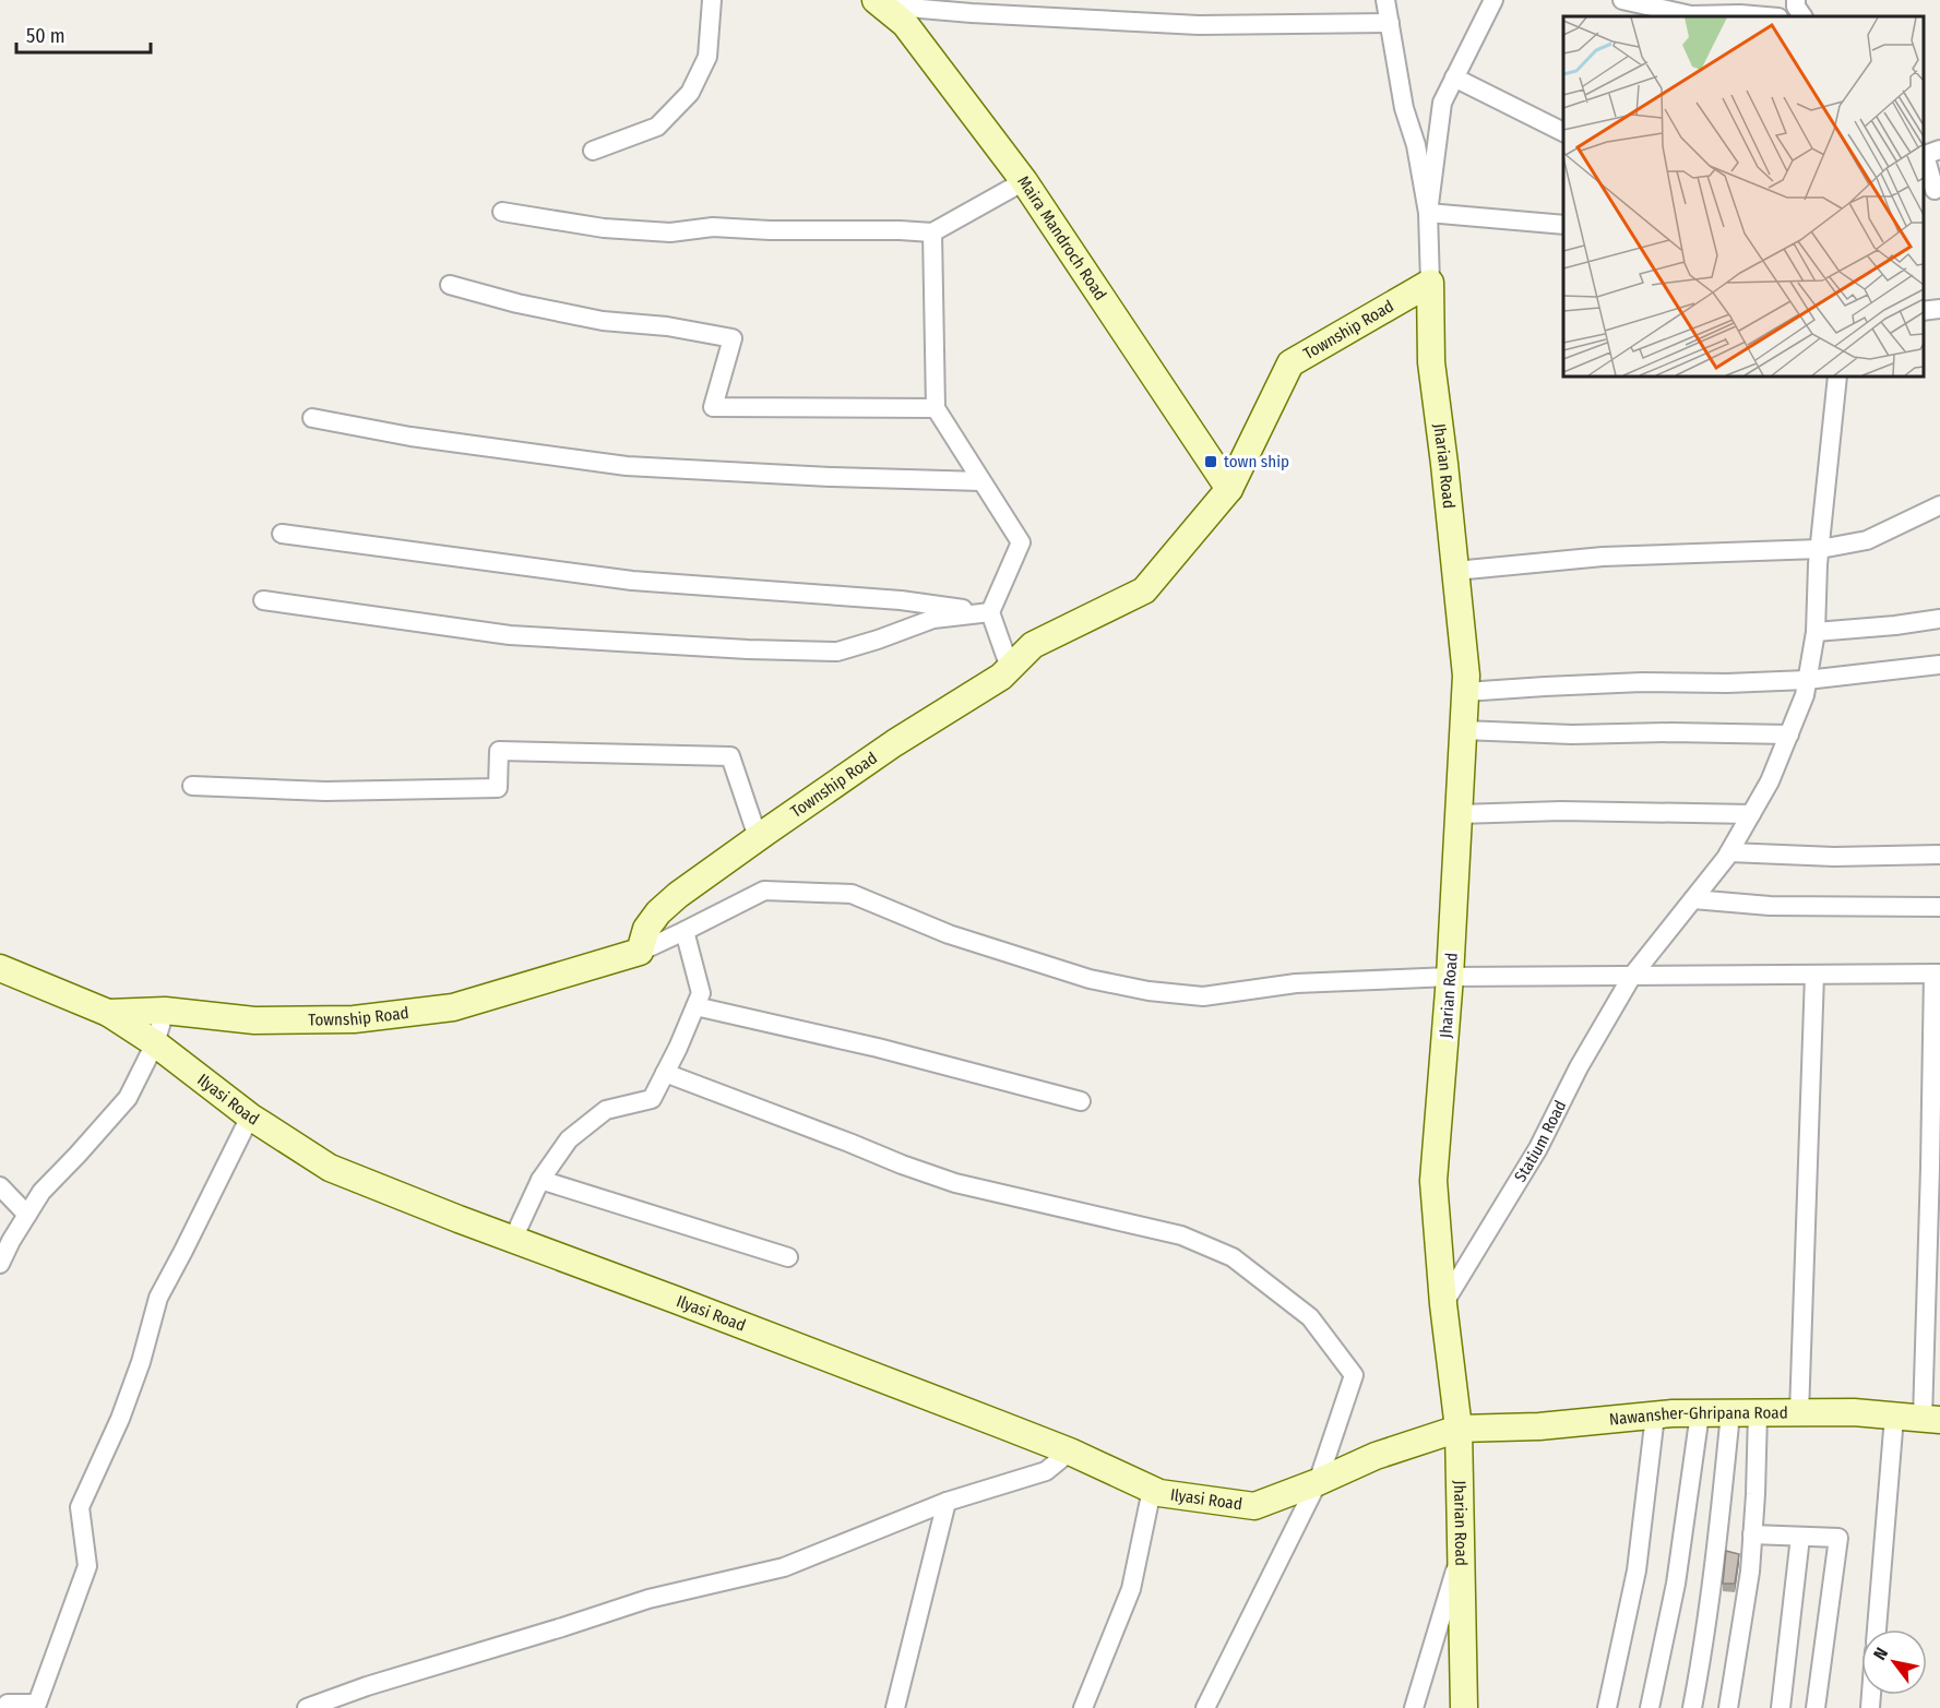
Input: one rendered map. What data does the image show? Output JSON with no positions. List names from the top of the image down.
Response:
{
  "streets": {
    "street": [
      "Maira Mandroch Road",
      "Township Road",
      "Jharian Road",
      "Ilyasi Road",
      "Statium Road",
      "Nawansher-Ghripana Road"
    ]
  },
  "crossings": [
    ["Maira Mandroch Road", "Township Road"],
    ["Township Road", "Jharian Road"],
    ["Township Road", "Ilyasi Road"],
    ["Jharian Road", "Ilyasi Road"],
    ["Jharian Road", "Statium Road"],
    ["Jharian Road", "Nawansher-Ghripana Road"],
    ["Ilyasi Road", "Nawansher-Ghripana Road"]
  ],
  "places": {
    "transit": ["town ship"]
  },
  "scale_bar": "50 m",
  "north": "top left"
}
